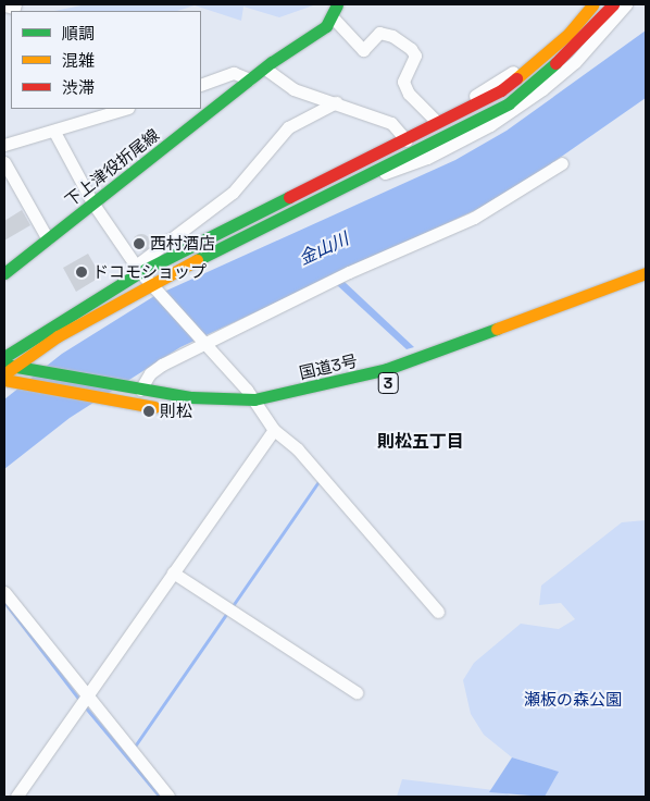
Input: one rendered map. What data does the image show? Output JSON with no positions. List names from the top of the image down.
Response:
{
  "streets": {
    "main road": ["下上津役折尾線", "国道3号", "3"]
  },
  "districts": ["則松五丁目"],
  "water": ["金山川"],
  "parks": ["瀬板の森公園"],
  "places": ["西村酒店", "ドコモショップ", "則松"],
  "legend": ["順調", "混雑", "渋滞"]
}
